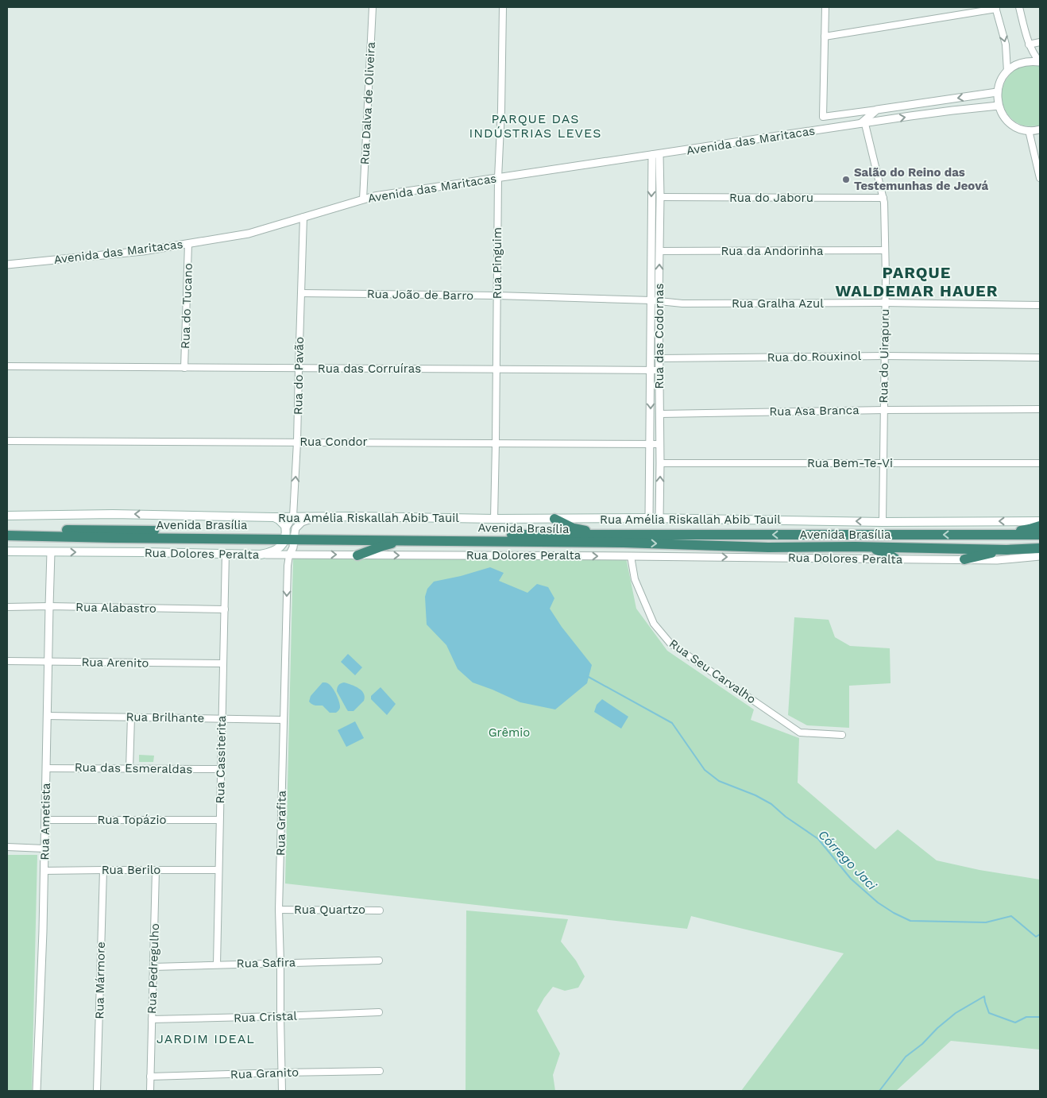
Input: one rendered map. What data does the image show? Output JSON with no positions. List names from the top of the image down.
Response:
{
  "streets": {
    "highway": ["Avenida Brasília"],
    "main road": ["Rua Amélia Riskallah Abib Tauil", "Rua Dolores Peralta"],
    "street": [
      "Rua Dalva de Oliveira",
      "Avenida das Maritacas",
      "Rua do Jaboru",
      "Rua da Andorinha",
      "Rua Pinguim",
      "Rua João de Barro",
      "Rua Gralha Azul",
      "Rua do Tucano",
      "Rua das Codornas",
      "Rua do Uirapuru",
      "Rua do Rouxinol",
      "Rua das Corruíras",
      "Rua do Pavão",
      "Rua Asa Branca",
      "Rua Condor",
      "Rua Bem-Te-Vi",
      "Rua Alabastro",
      "Rua Arenito",
      "Rua Seu Carvalho",
      "Rua Brilhante",
      "Rua Cassiterita",
      "Rua das Esmeraldas",
      "Rua Topázio",
      "Rua Ametista",
      "Rua Grafita",
      "Rua Berilo",
      "Rua Quartzo",
      "Rua Safira",
      "Rua Pedregulho",
      "Rua Mármore",
      "Rua Cristal",
      "Rua Granito"
    ]
  },
  "crossings": [
    ["Rua Dalva de Oliveira", "Avenida das Maritacas"],
    ["Avenida das Maritacas", "Rua Pinguim"],
    ["Avenida das Maritacas", "Rua do Tucano"],
    ["Avenida das Maritacas", "Rua das Codornas"],
    ["Avenida das Maritacas", "Rua do Uirapuru"],
    ["Avenida das Maritacas", "Rua do Pavão"],
    ["Rua do Jaboru", "Rua das Codornas"],
    ["Rua do Jaboru", "Rua do Uirapuru"],
    ["Rua da Andorinha", "Rua das Codornas"],
    ["Rua da Andorinha", "Rua do Uirapuru"],
    ["Rua Pinguim", "Rua João de Barro"],
    ["Rua Pinguim", "Rua das Corruíras"],
    ["Rua Pinguim", "Rua Condor"],
    ["Rua Pinguim", "Rua Amélia Riskallah Abib Tauil"],
    ["Rua João de Barro", "Rua Gralha Azul"],
    ["Rua João de Barro", "Rua das Codornas"],
    ["Rua João de Barro", "Rua do Pavão"],
    ["Rua Gralha Azul", "Rua das Codornas"],
    ["Rua Gralha Azul", "Rua do Uirapuru"],
    ["Rua do Tucano", "Rua das Corruíras"],
    ["Rua das Codornas", "Rua do Rouxinol"],
    ["Rua das Codornas", "Rua das Corruíras"],
    ["Rua das Codornas", "Rua Asa Branca"],
    ["Rua das Codornas", "Rua Condor"],
    ["Rua das Codornas", "Rua Bem-Te-Vi"],
    ["Rua das Codornas", "Rua Amélia Riskallah Abib Tauil"],
    ["Rua do Uirapuru", "Rua do Rouxinol"],
    ["Rua do Uirapuru", "Rua Asa Branca"],
    ["Rua do Uirapuru", "Rua Bem-Te-Vi"],
    ["Rua do Uirapuru", "Rua Amélia Riskallah Abib Tauil"],
    ["Rua das Corruíras", "Rua do Pavão"],
    ["Rua do Pavão", "Rua Condor"],
    ["Rua do Pavão", "Rua Amélia Riskallah Abib Tauil"],
    ["Rua do Pavão", "Avenida Brasília"],
    ["Rua Dolores Peralta", "Rua Seu Carvalho"],
    ["Rua Dolores Peralta", "Rua Cassiterita"],
    ["Rua Dolores Peralta", "Rua Ametista"],
    ["Rua Dolores Peralta", "Rua Grafita"],
    ["Rua Alabastro", "Rua Cassiterita"],
    ["Rua Alabastro", "Rua Ametista"],
    ["Rua Arenito", "Rua Cassiterita"],
    ["Rua Arenito", "Rua Ametista"],
    ["Rua Brilhante", "Rua Cassiterita"],
    ["Rua Brilhante", "Rua Ametista"],
    ["Rua Brilhante", "Rua Grafita"],
    ["Rua Cassiterita", "Rua das Esmeraldas"],
    ["Rua Cassiterita", "Rua Topázio"],
    ["Rua Cassiterita", "Rua Berilo"],
    ["Rua Cassiterita", "Rua Safira"],
    ["Rua das Esmeraldas", "Rua Ametista"],
    ["Rua Topázio", "Rua Ametista"],
    ["Rua Ametista", "Rua Berilo"],
    ["Rua Grafita", "Rua Quartzo"],
    ["Rua Grafita", "Rua Safira"],
    ["Rua Grafita", "Rua Cristal"],
    ["Rua Grafita", "Rua Granito"],
    ["Rua Berilo", "Rua Pedregulho"],
    ["Rua Berilo", "Rua Mármore"],
    ["Rua Safira", "Rua Pedregulho"],
    ["Rua Pedregulho", "Rua Cristal"],
    ["Rua Pedregulho", "Rua Granito"]
  ],
  "one_way": ["Rua Amélia Riskallah Abib Tauil", "Rua Dolores Peralta"],
  "districts": ["PARQUE DAS INDÚSTRIAS LEVES", "PARQUE WALDEMAR HAUER", "JARDIM IDEAL"],
  "water": ["Córrego Jaci"],
  "parks": ["Grêmio"],
  "places": ["Salão do Reino das Testemunhas de Jeová"]
}
